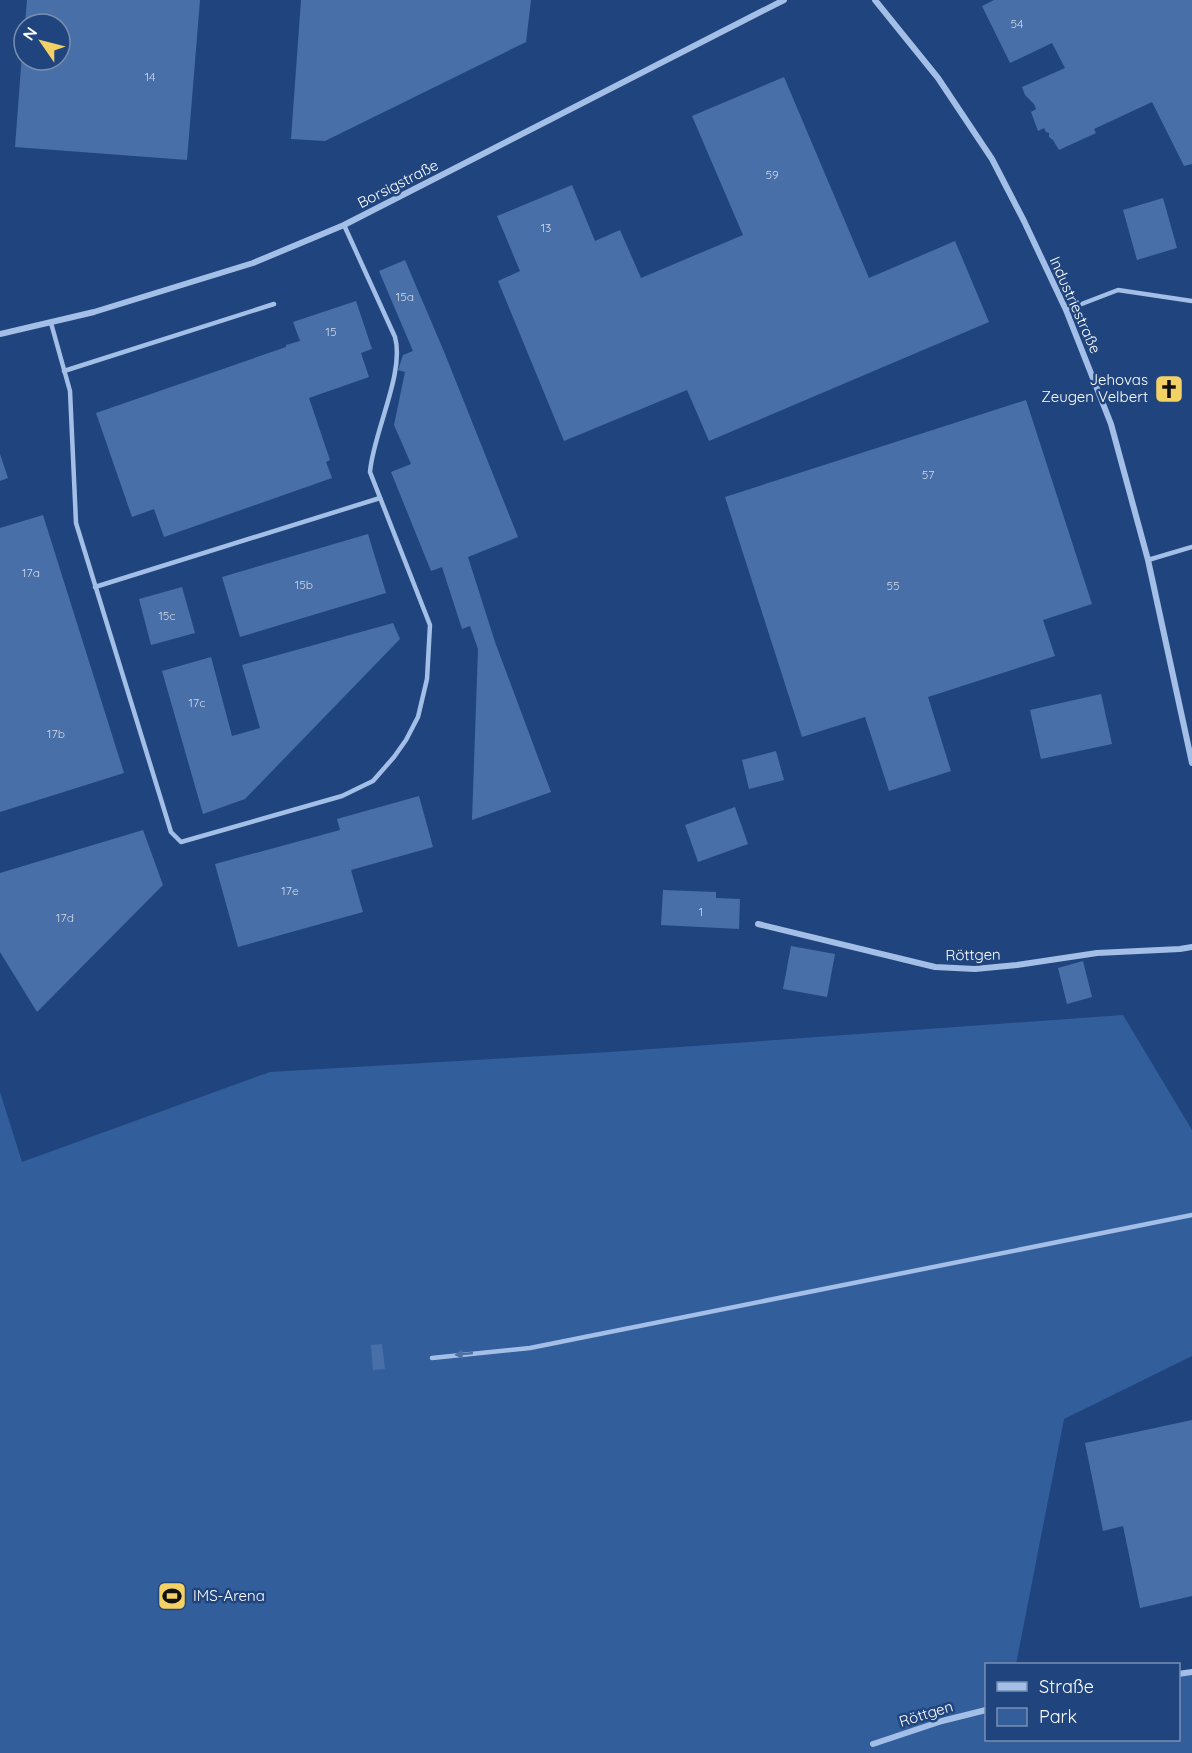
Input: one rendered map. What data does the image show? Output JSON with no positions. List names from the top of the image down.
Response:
{
  "streets": {
    "street": ["Borsigstraße", "Industriestraße", "Röttgen"]
  },
  "places": {
    "church": ["Jehovas Zeugen Velbert"],
    "sports": ["IMS-Arena"]
  },
  "house_numbers": [
    "54",
    "14",
    "59",
    "13",
    "15a",
    "15",
    "57",
    "17a",
    "15b",
    "55",
    "15c",
    "17c",
    "17b",
    "17e",
    "1",
    "17d"
  ],
  "legend": ["Straße", "Park"],
  "north": "top left"
}
